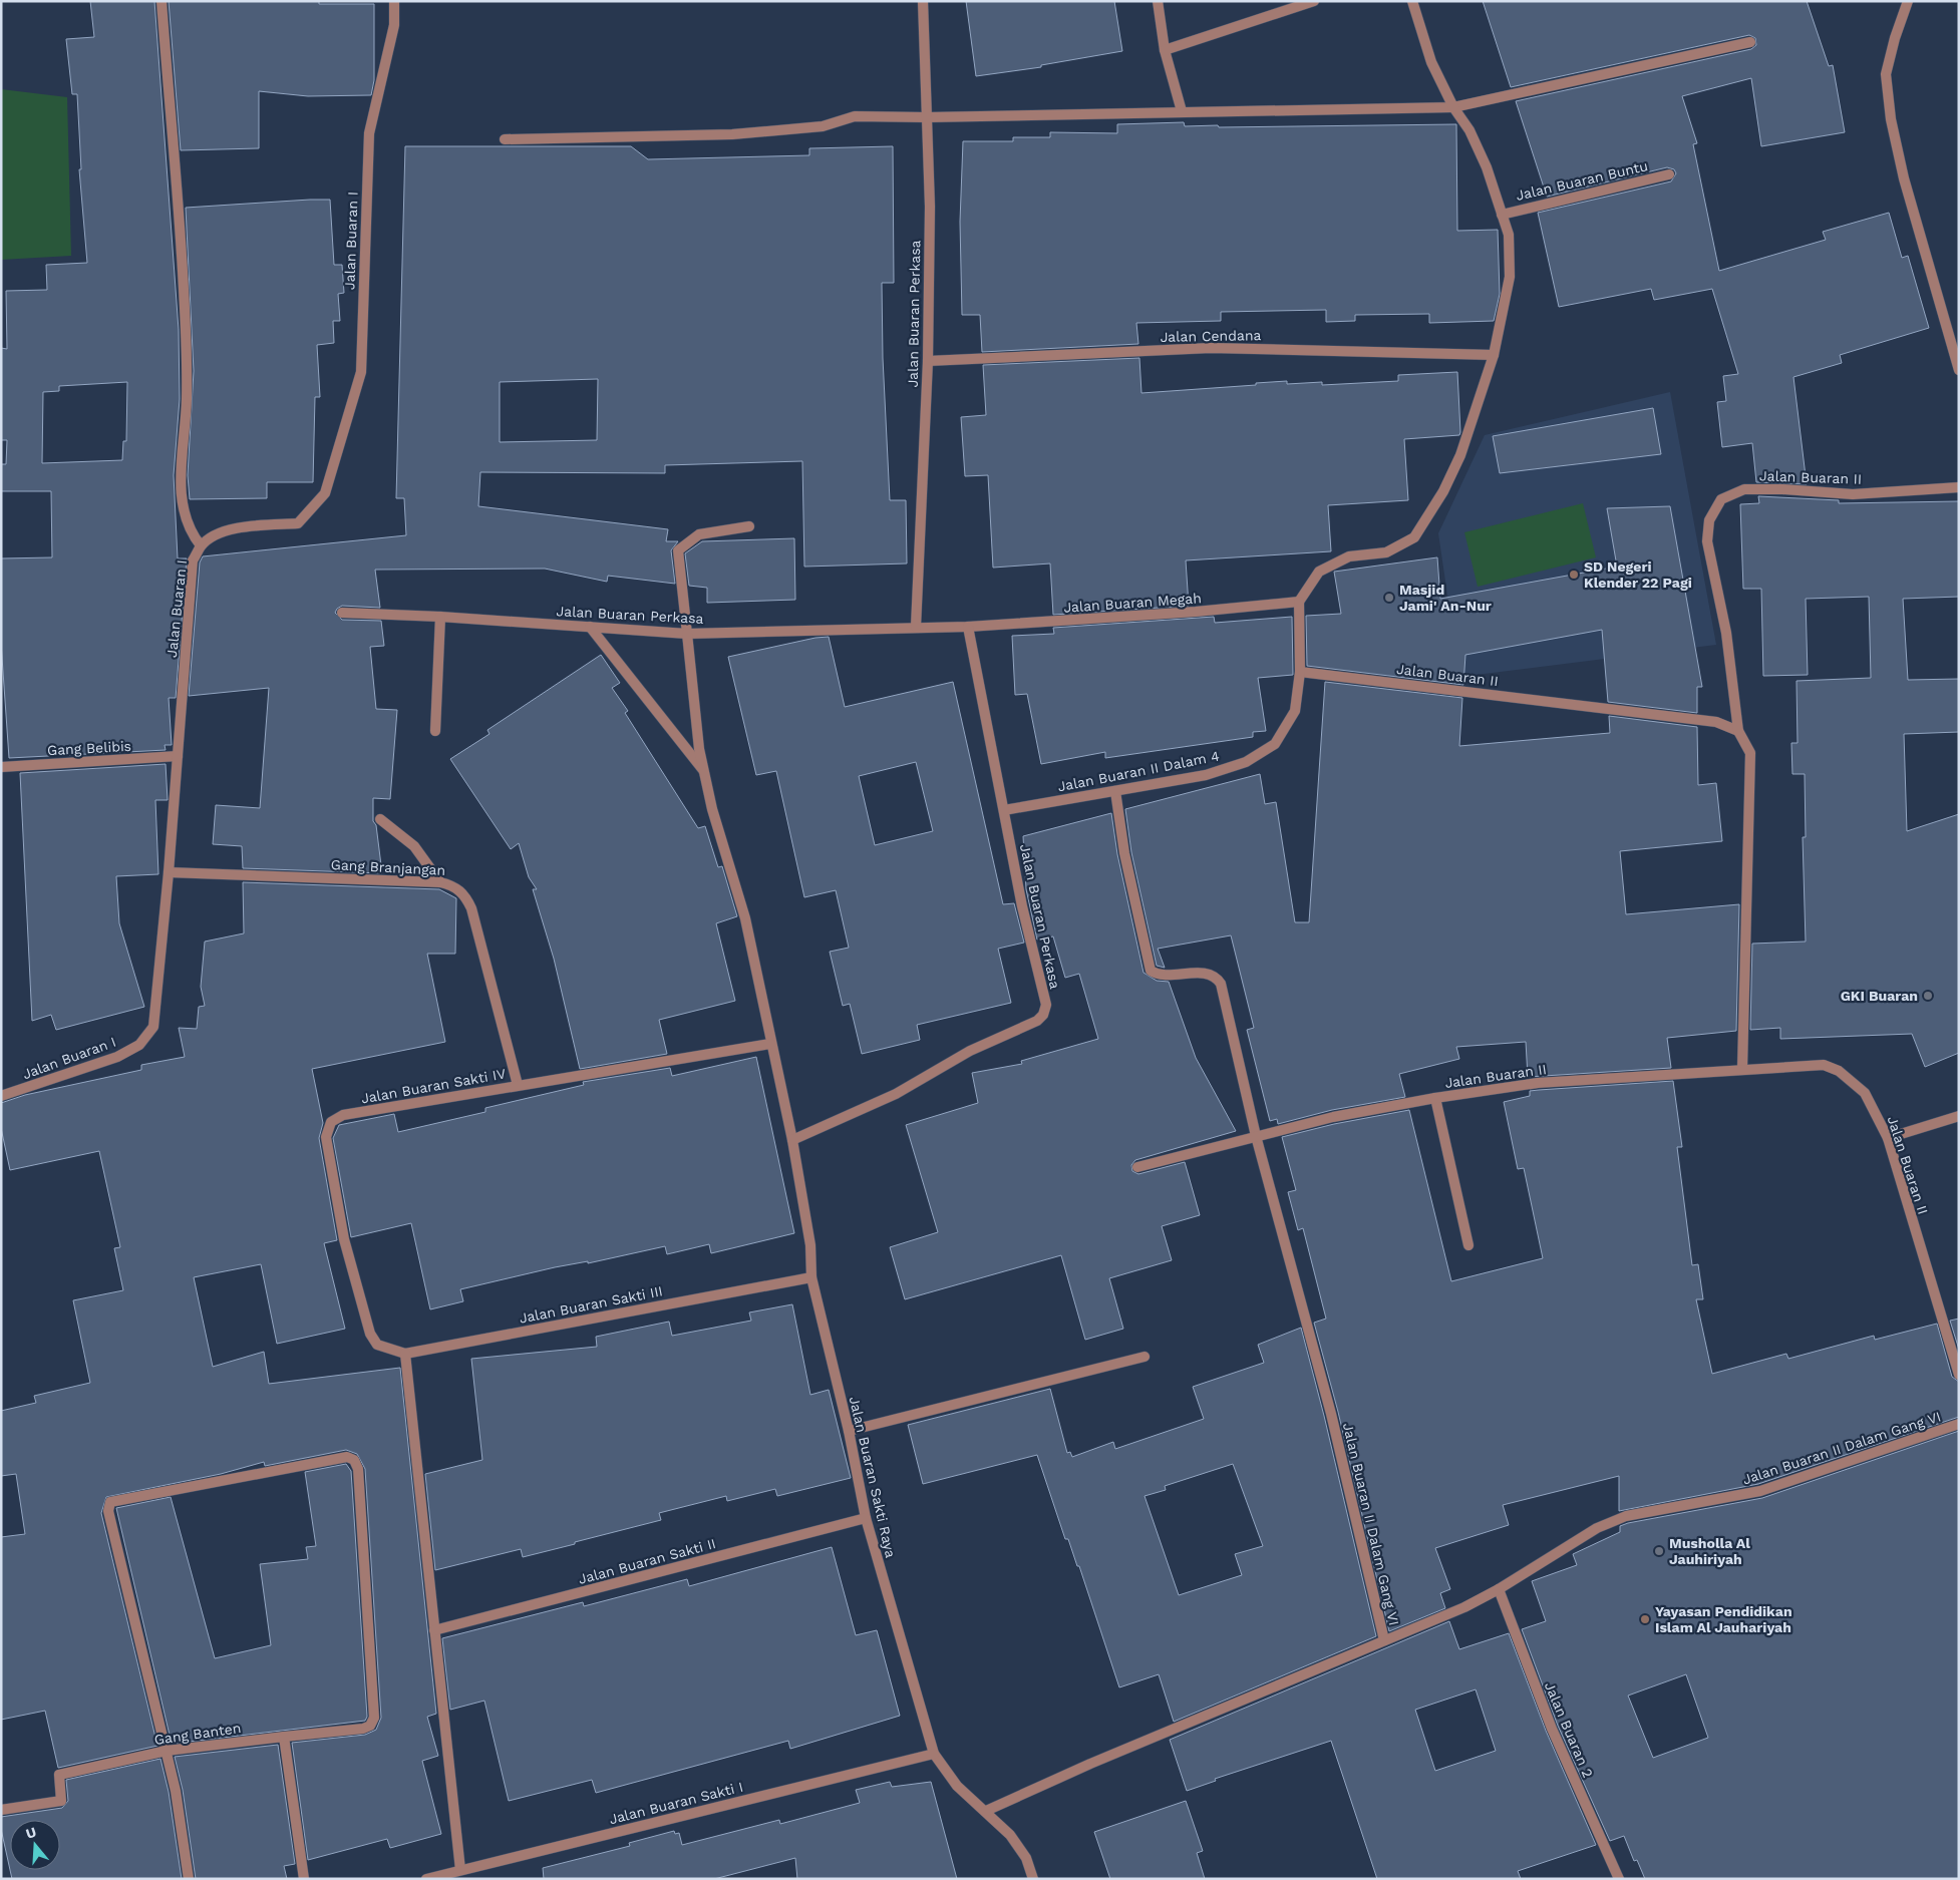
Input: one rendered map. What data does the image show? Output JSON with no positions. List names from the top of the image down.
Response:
{
  "streets": {
    "street": [
      "Jalan Buaran Buntu",
      "Jalan Buaran I",
      "Jalan Buaran Perkasa",
      "Jalan Cendana",
      "Jalan Buaran II",
      "Jalan Buaran Megah",
      "Gang Belibis",
      "Jalan Buaran II Dalam 4",
      "Gang Branjangan",
      "Jalan Buaran Sakti IV",
      "Jalan Buaran Sakti III",
      "Jalan Buaran II Dalam Gang VI",
      "Jalan Buaran Sakti Raya",
      "Jalan Buaran Sakti II",
      "Jalan Buaran 2",
      "Gang Banten",
      "Jalan Buaran Sakti I"
    ]
  },
  "crossings": [
    ["Jalan Buaran I", "Gang Belibis"],
    ["Jalan Buaran I", "Gang Branjangan"],
    ["Jalan Buaran Perkasa", "Jalan Cendana"],
    ["Jalan Buaran Perkasa", "Jalan Buaran Megah"],
    ["Jalan Buaran Perkasa", "Jalan Buaran II Dalam 4"],
    ["Jalan Buaran Perkasa", "Jalan Buaran Sakti Raya"],
    ["Jalan Buaran II", "Jalan Buaran II Dalam 4"],
    ["Jalan Buaran II", "Jalan Buaran II Dalam Gang VI"],
    ["Jalan Buaran Megah", "Jalan Buaran II Dalam 4"],
    ["Jalan Buaran II Dalam 4", "Jalan Buaran II Dalam Gang VI"],
    ["Gang Branjangan", "Jalan Buaran Sakti IV"],
    ["Jalan Buaran Sakti IV", "Jalan Buaran Sakti III"],
    ["Jalan Buaran Sakti IV", "Jalan Buaran Sakti Raya"],
    ["Jalan Buaran Sakti III", "Jalan Buaran Sakti Raya"],
    ["Jalan Buaran II Dalam Gang VI", "Jalan Buaran 2"],
    ["Jalan Buaran Sakti Raya", "Jalan Buaran Sakti II"],
    ["Jalan Buaran Sakti Raya", "Jalan Buaran Sakti I"]
  ],
  "places": [
    "SD Negeri Klender 22 Pagi",
    "Masjid Jami' An-Nur",
    "GKI Buaran",
    "Musholla Al Jauhiriyah",
    "Yayasan Pendidikan Islam Al Jauhariyah"
  ],
  "north": "top"
}
